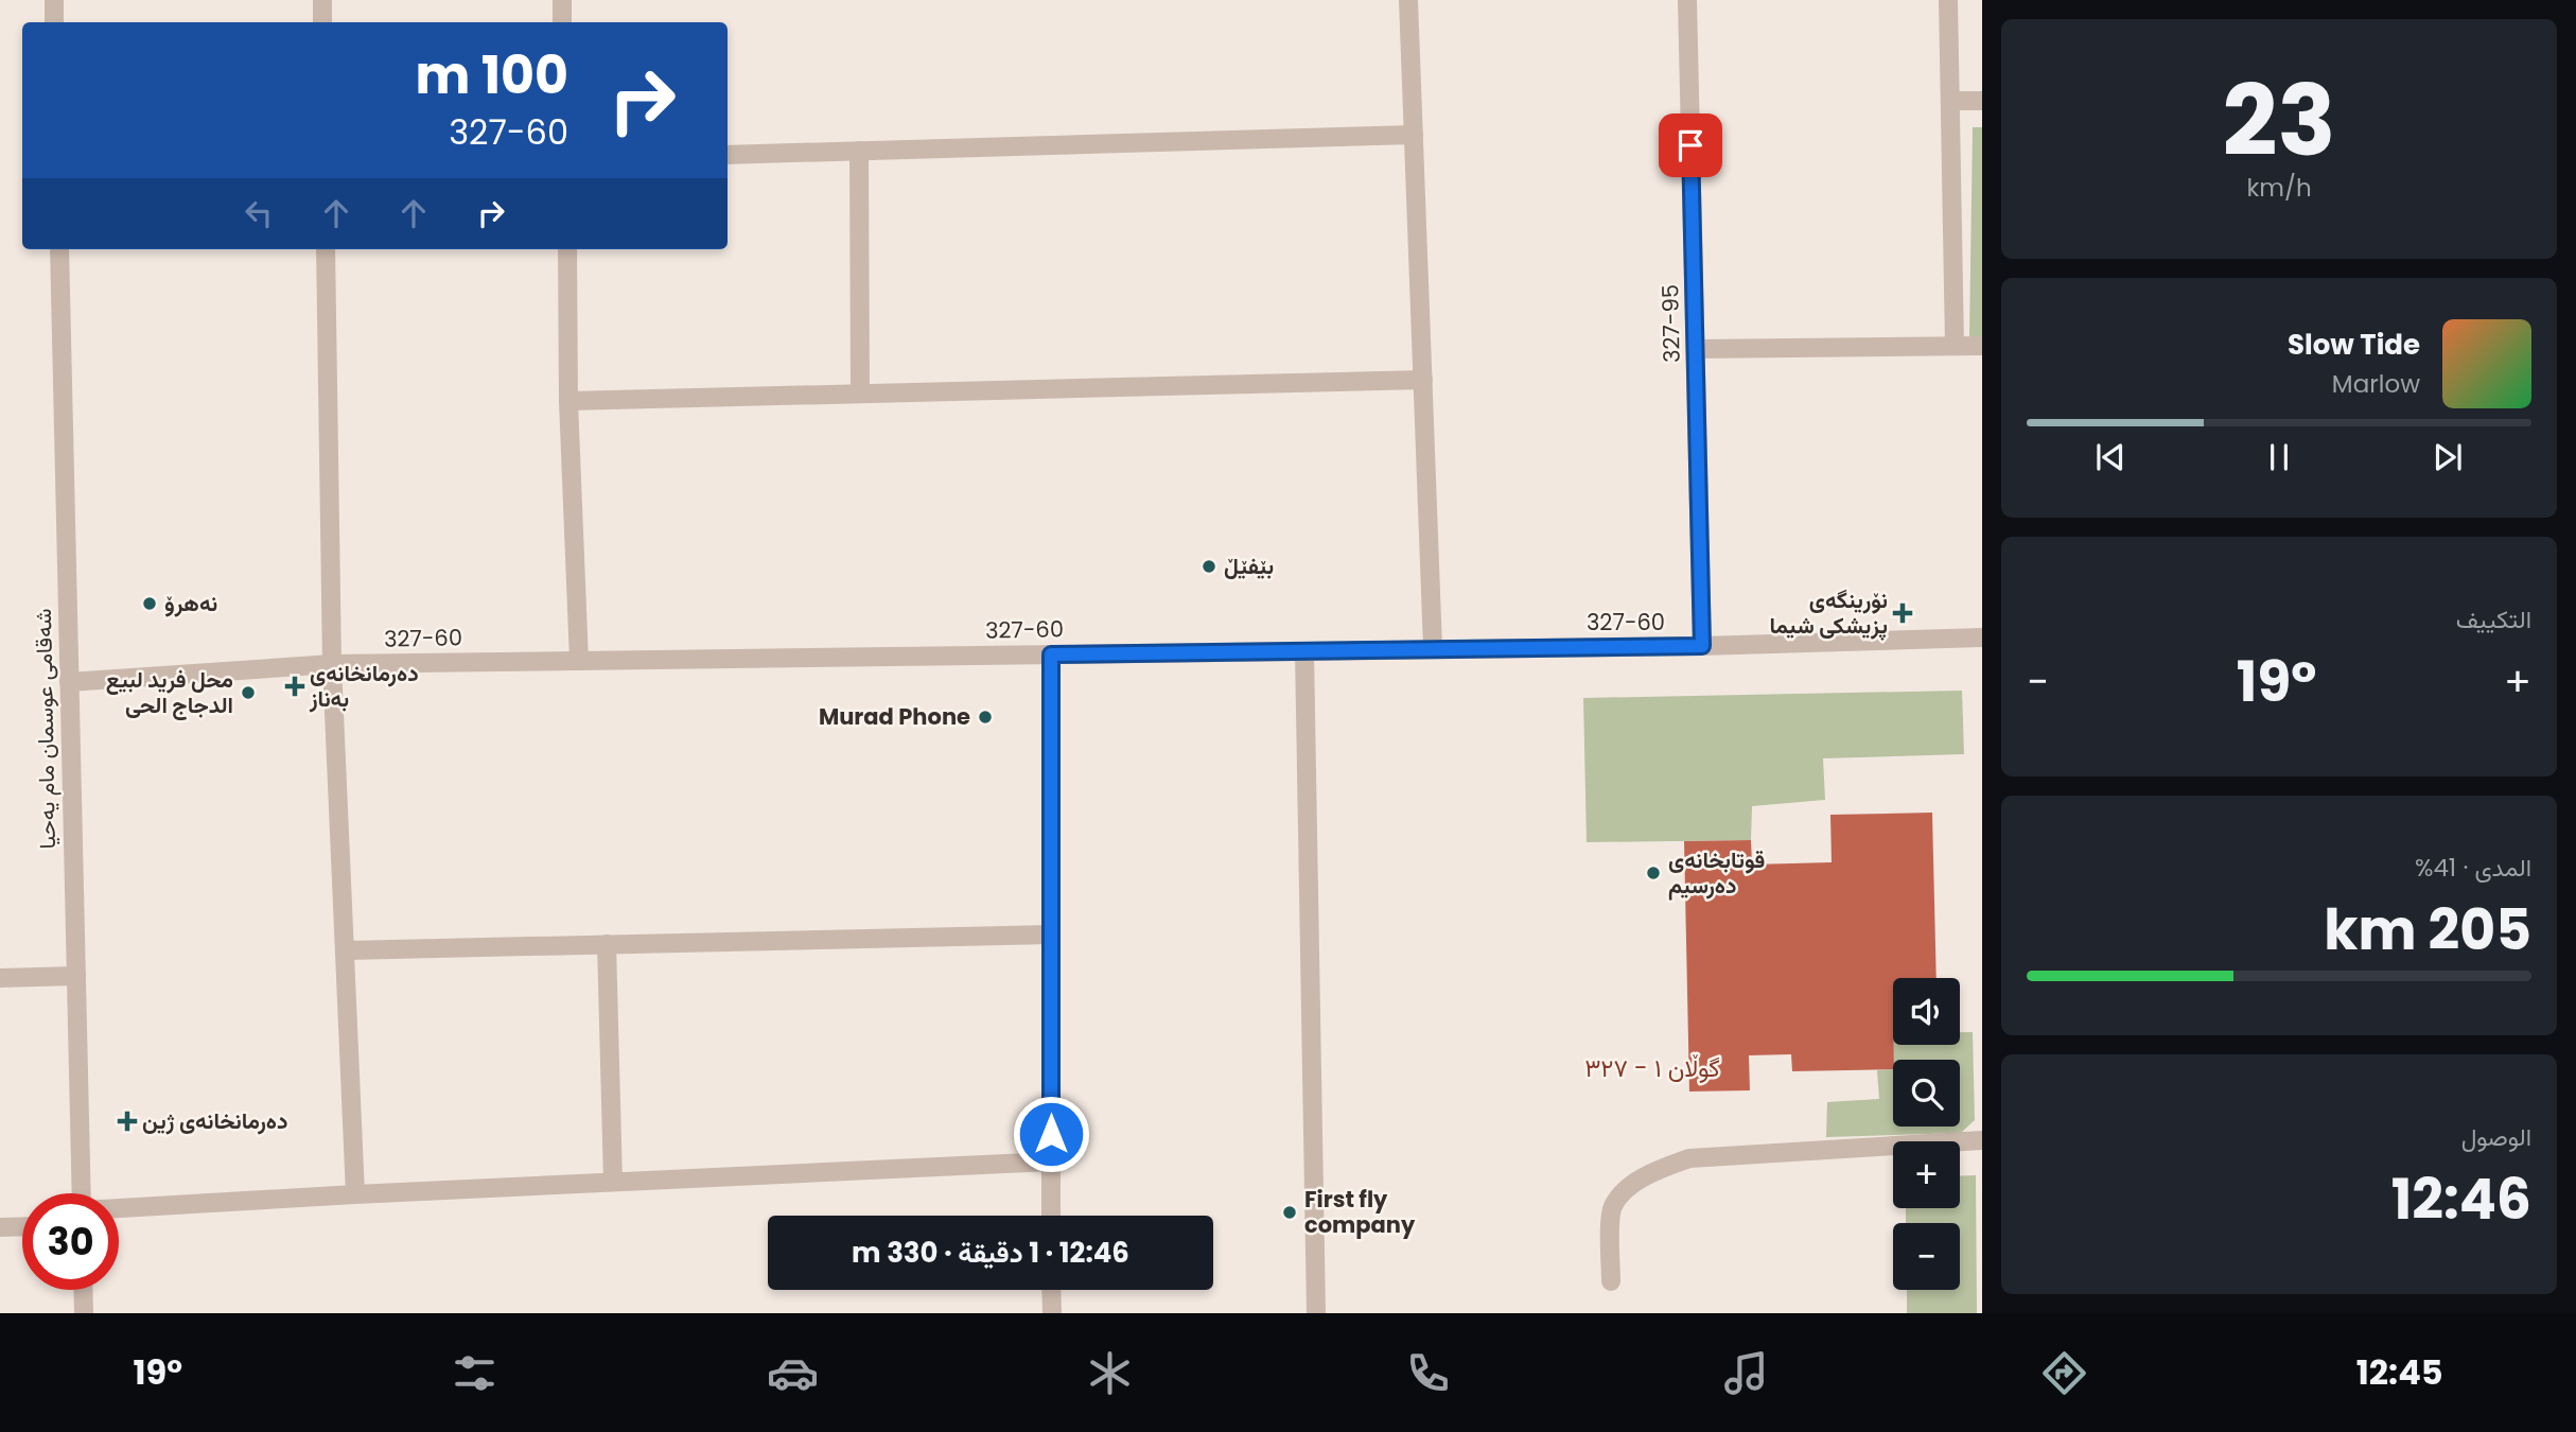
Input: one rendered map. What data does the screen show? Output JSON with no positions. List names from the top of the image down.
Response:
{
  "streets": {
    "street": ["327-95", "327-60", "شەقامی عوسمان مام یەحیا"]
  },
  "crossings": [
    ["327-95", "327-60"],
    ["327-60", "شەقامی عوسمان مام یەحیا"]
  ],
  "districts": ["گوڵان ١ - ٣٢٧"],
  "places": {
    "other": [
      "بێفێڵ",
      "نەهرۆ",
      "محل فريد لبيع الدجاج الحى",
      "Murad Phone",
      "قوتابخانەی دەرسیم",
      "First fly company"
    ],
    "health": ["نۆرینگەی پزیشکی شیما", "دەرمانخانەی بەناز", "دەرمانخانەی ژین"]
  },
  "page": {
    "tile": [
      ["23", "km/h"],
      "التكييف",
      ["المدى · 41%", "205 km"],
      ["الوصول", "12:46"]
    ],
    "turn": ["100 m", "327-60"],
    "song": ["Slow Tide", "Marlow"],
    "heat": ["−", "19°", "+"],
    "map_buttons": ["+", "−"],
    "limit": "30",
    "trip": "12:46 · 1 دقيقة · 330 m",
    "tabs": ["12:45", "19°"]
  }
}
